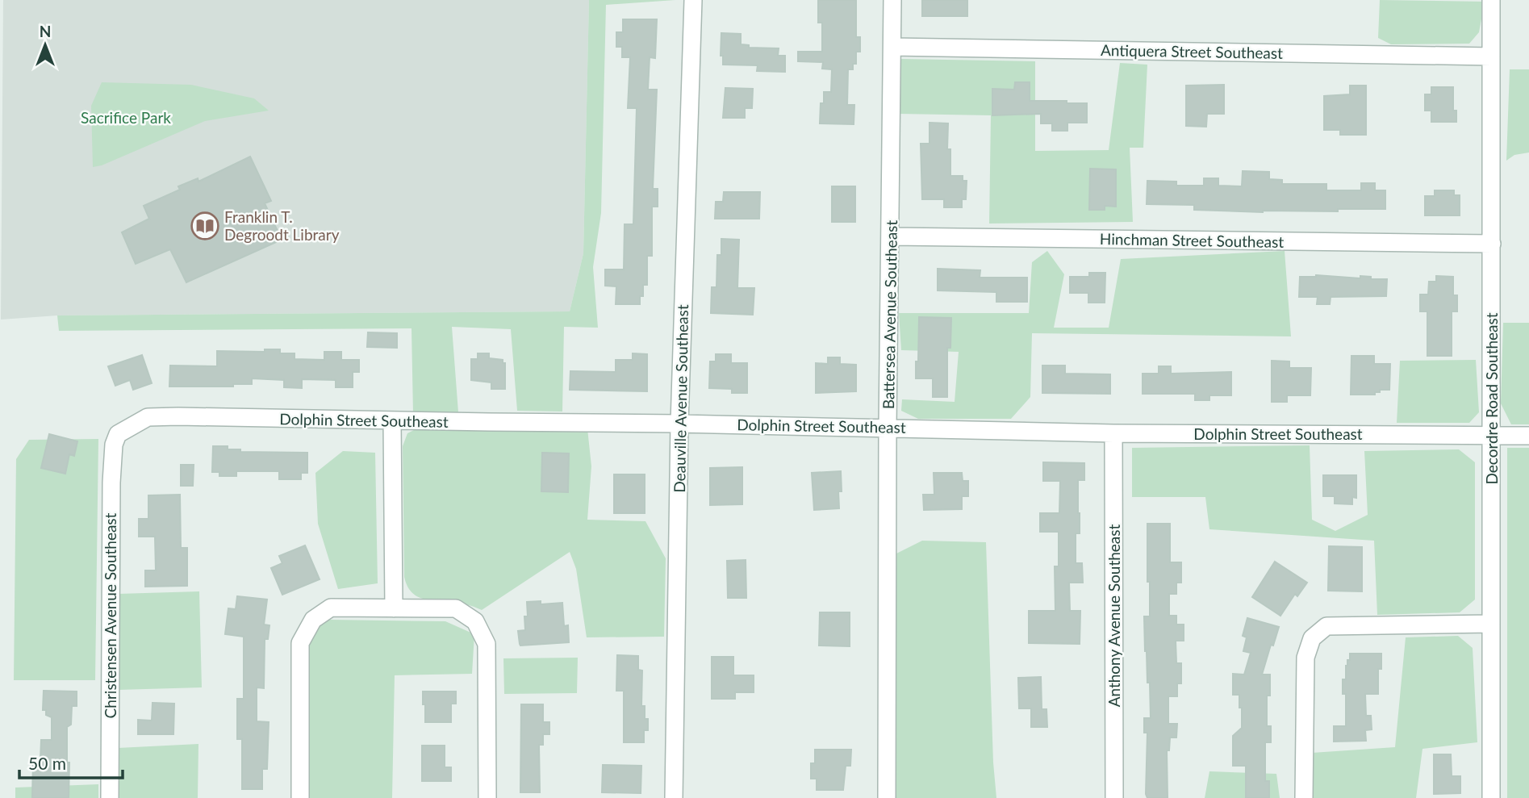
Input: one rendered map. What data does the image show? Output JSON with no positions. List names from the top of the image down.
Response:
{
  "streets": {
    "street": [
      "Antiquera Street Southeast",
      "Hinchman Street Southeast",
      "Battersea Avenue Southeast",
      "Deauville Avenue Southeast",
      "Decordre Road Southeast",
      "Dolphin Street Southeast",
      "Christensen Avenue Southeast",
      "Anthony Avenue Southeast"
    ]
  },
  "crossings": [
    ["Antiquera Street Southeast", "Battersea Avenue Southeast"],
    ["Antiquera Street Southeast", "Decordre Road Southeast"],
    ["Hinchman Street Southeast", "Battersea Avenue Southeast"],
    ["Hinchman Street Southeast", "Decordre Road Southeast"],
    ["Battersea Avenue Southeast", "Dolphin Street Southeast"],
    ["Deauville Avenue Southeast", "Dolphin Street Southeast"],
    ["Decordre Road Southeast", "Dolphin Street Southeast"],
    ["Dolphin Street Southeast", "Christensen Avenue Southeast"],
    ["Dolphin Street Southeast", "Anthony Avenue Southeast"]
  ],
  "parks": ["Sacrifice Park"],
  "places": {
    "library": ["Franklin T. Degroodt Library"]
  },
  "scale_bar": "50 m",
  "north": "top"
}
